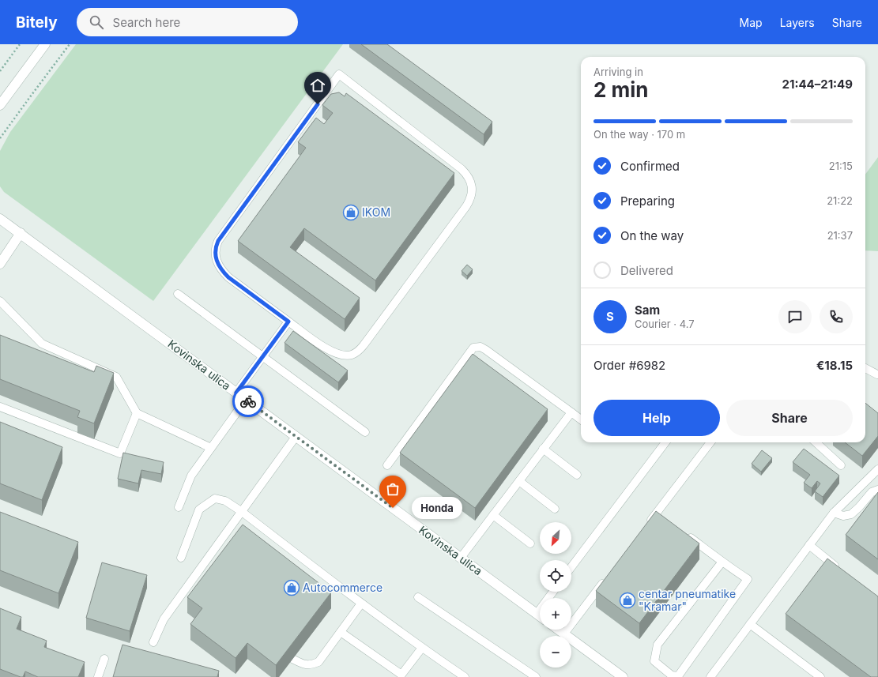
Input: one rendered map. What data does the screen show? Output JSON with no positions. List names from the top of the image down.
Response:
{
  "streets": {
    "street": ["Kovinska ulica"]
  },
  "places": {
    "shop": ["IKOM", "Autocommerce", "centar pneumatike \"Kramar\""],
    "other": ["Honda"]
  },
  "north": "bottom left",
  "page": {
    "header": "Bitely",
    "search": "Search here",
    "nav": ["Map", "Layers", "Share"],
    "heading": ["2 min", "Arriving in", "21:44–21:49"],
    "panel": [
      "Sam",
      "Courier · 4.7",
      "Order #6982",
      "€18.15"
    ],
    "bar": "On the way · 170 m",
    "list": [
      ["Confirmed", "21:15"],
      ["Preparing", "21:22"],
      ["On the way", "21:37"],
      "Delivered"
    ],
    "round": "S",
    "buttons": ["Help", "Share"],
    "bubble": "Honda",
    "map_buttons": ["+", "−"]
  }
}
